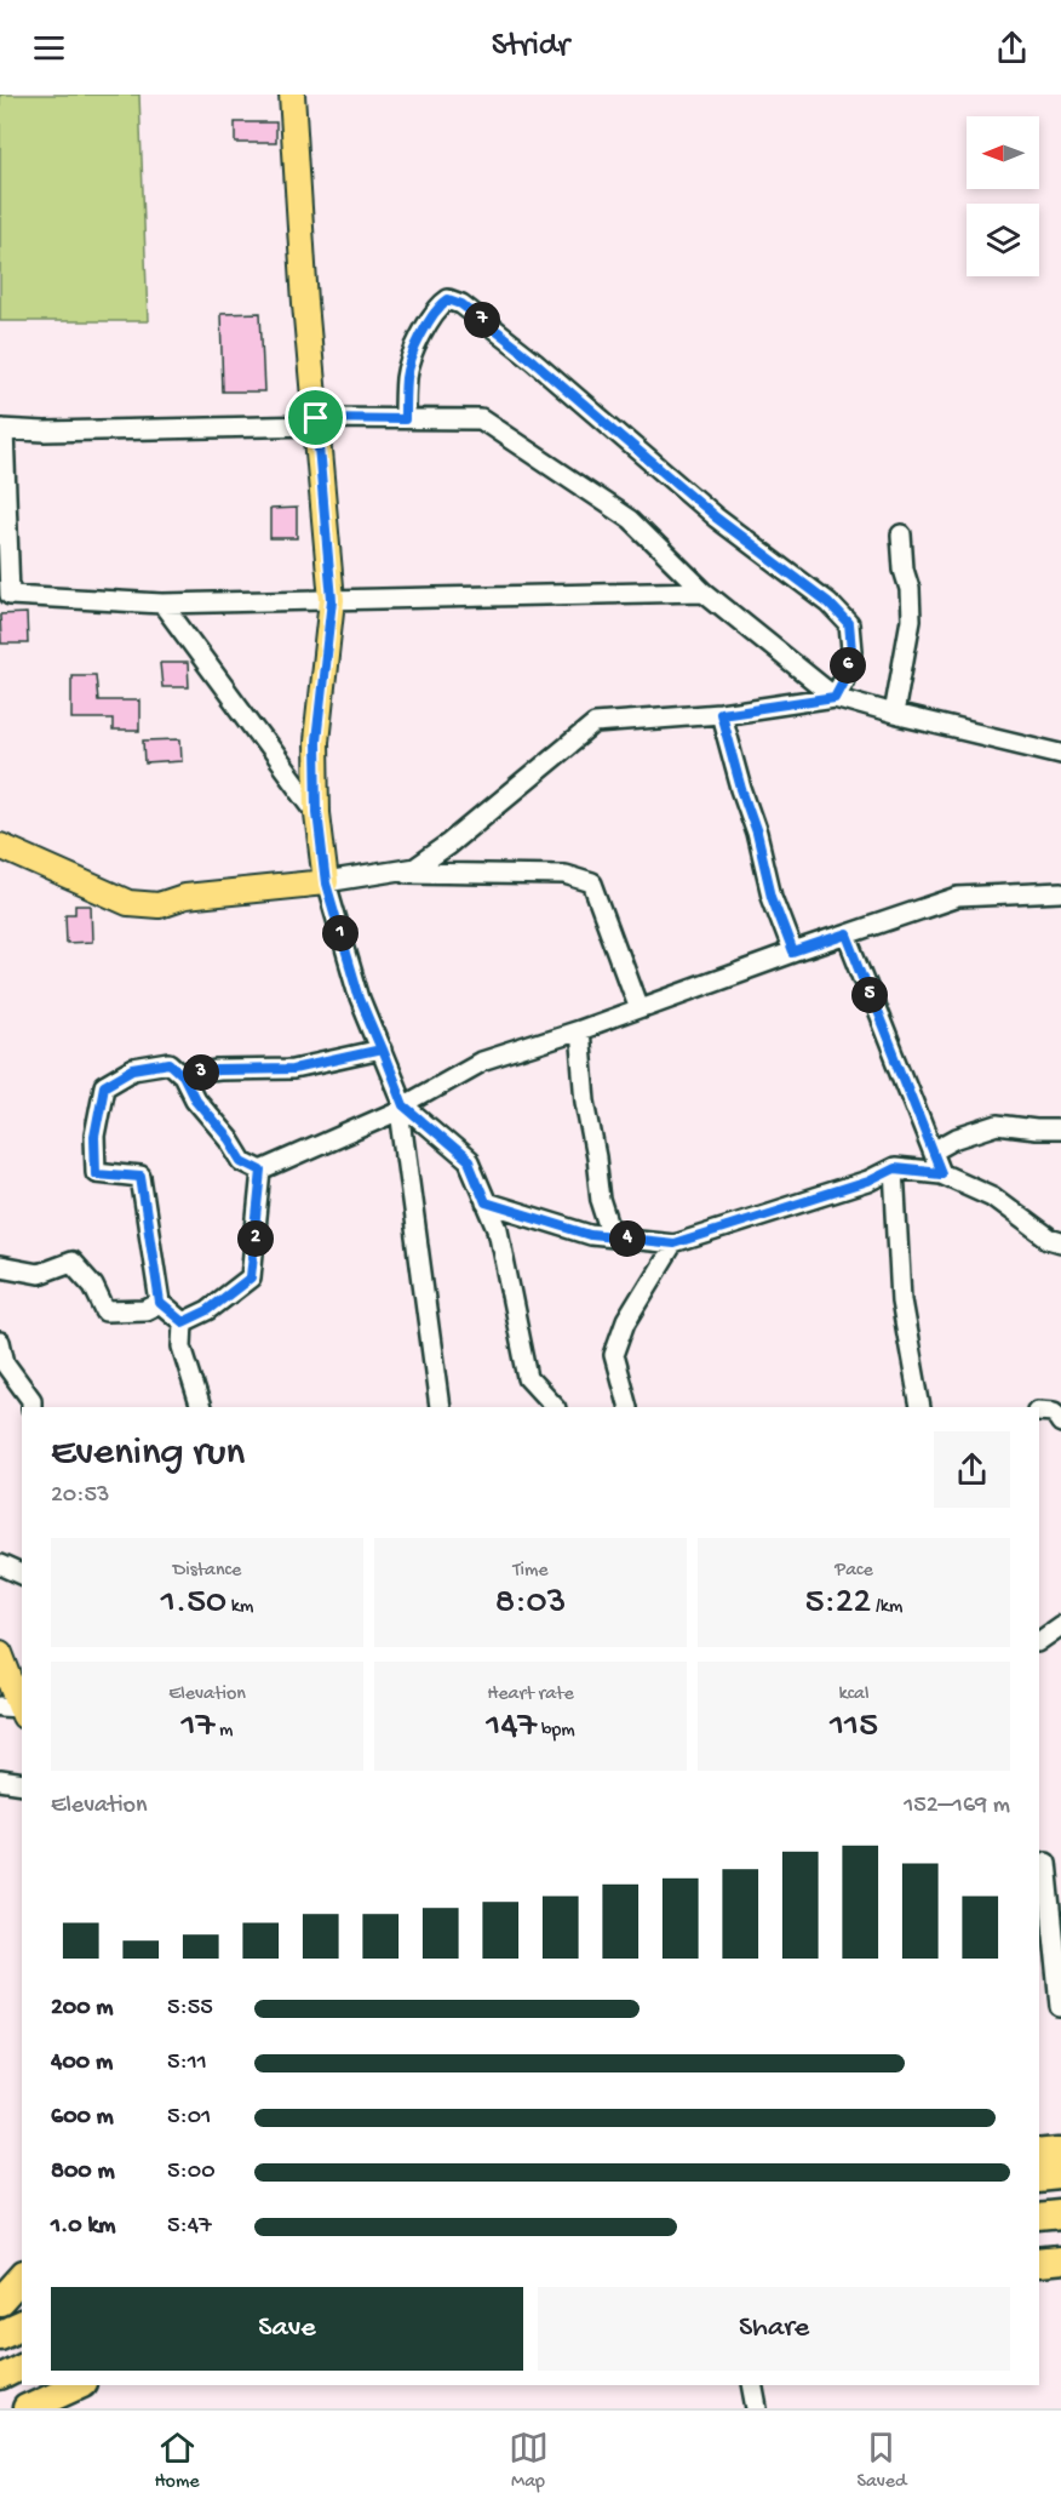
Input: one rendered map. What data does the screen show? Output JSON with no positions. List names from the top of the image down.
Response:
{
  "north": "left",
  "page": {
    "header": "Stridr",
    "pins": [
      "7",
      "6",
      "1",
      "5",
      "3",
      "2",
      "4"
    ],
    "heading": ["Evening run", "20:53"],
    "stats": [
      ["Distance", "1.50 km"],
      ["Time", "8:03"],
      ["Pace", "5:22 /km"],
      ["Elevation", "17 m"],
      ["Heart rate", "147 bpm"],
      ["kcal", "115"]
    ],
    "chart": ["Elevation", "152–169 m"],
    "list": [
      {
        "name": "200 m",
        "note": "5:55"
      },
      {
        "name": "400 m",
        "note": "5:11"
      },
      {
        "name": "600 m",
        "note": "5:01"
      },
      {
        "name": "800 m",
        "note": "5:00"
      },
      {
        "name": "1.0 km",
        "note": "5:47"
      }
    ],
    "buttons": ["Save", "Share"],
    "tabs": ["Home", "Map", "Saved"]
  }
}
